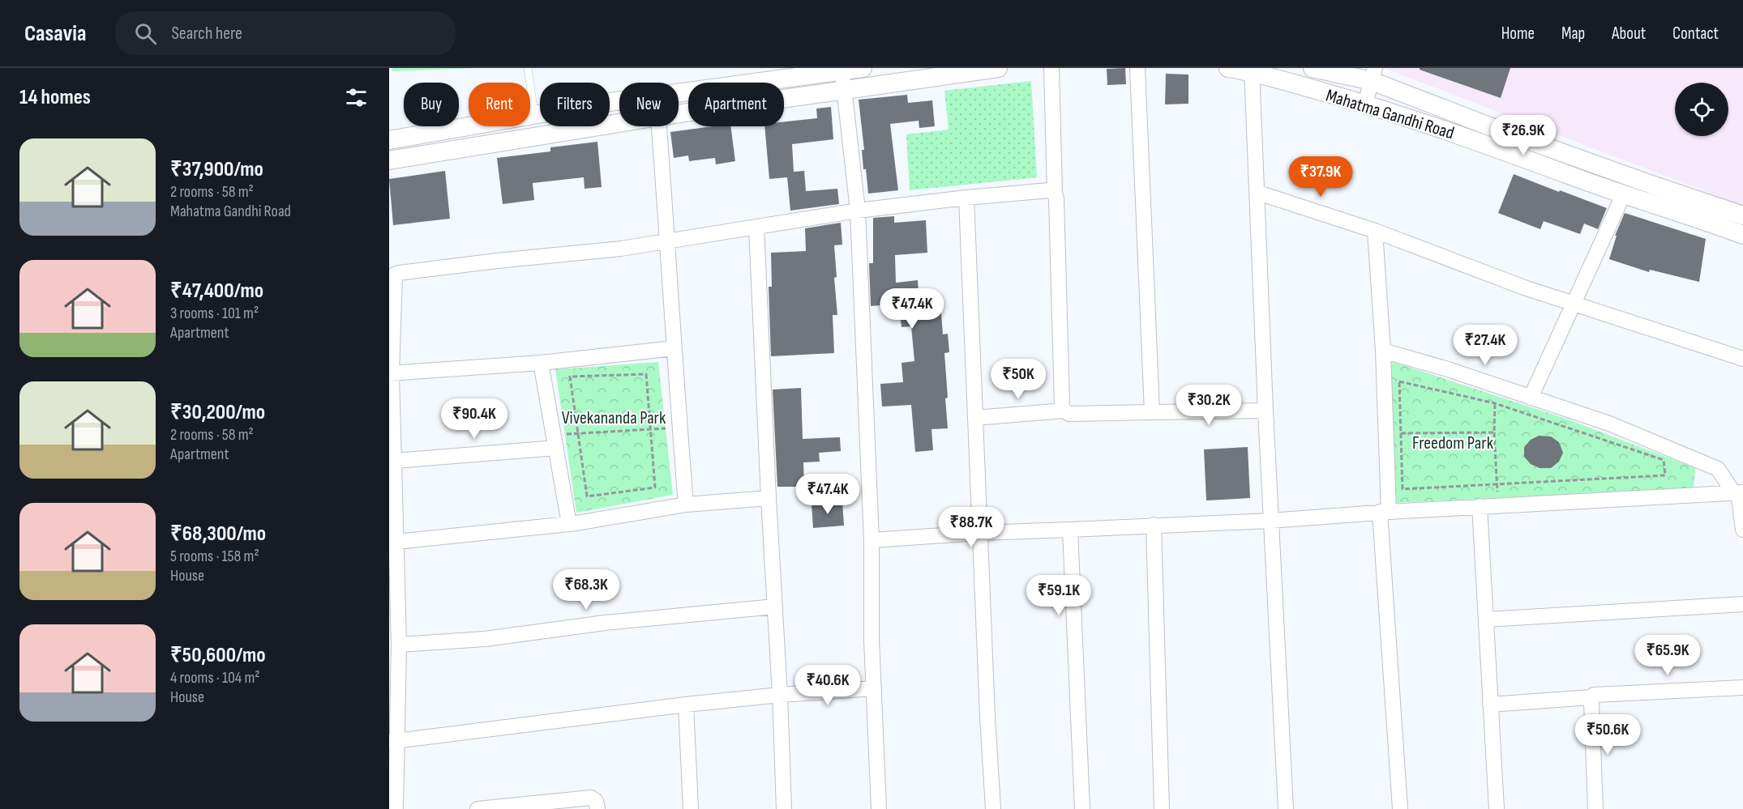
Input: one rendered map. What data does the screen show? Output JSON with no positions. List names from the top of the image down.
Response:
{
  "streets": {
    "street": ["Mahatma Gandhi Road"]
  },
  "parks": ["Vivekananda Park", "Freedom Park"],
  "page": {
    "header": "Casavia",
    "search": "Search here",
    "nav": [
      "Home",
      "Map",
      "About",
      "Contact"
    ],
    "heading": "14 homes",
    "chip": [
      "Buy",
      "Rent",
      "Filters",
      "New",
      "Apartment"
    ],
    "price": [
      "₹26.9K",
      "₹37.9K",
      "₹47.4K",
      "₹27.4K",
      "₹50K",
      "₹30.2K",
      "₹90.4K",
      "₹47.4K",
      "₹88.7K",
      "₹68.3K",
      "₹59.1K",
      "₹65.9K",
      "₹40.6K",
      "₹50.6K"
    ],
    "list": [
      {
        "name": "₹37,900/mo",
        "note": "2 rooms · 58 m² · Mahatma Gandhi Road"
      },
      {
        "name": "₹47,400/mo",
        "note": "3 rooms · 101 m² · Apartment"
      },
      {
        "name": "₹30,200/mo",
        "note": "2 rooms · 58 m² · Apartment"
      },
      {
        "name": "₹68,300/mo",
        "note": "5 rooms · 158 m² · House"
      },
      {
        "name": "₹50,600/mo",
        "note": "4 rooms · 104 m² · House"
      }
    ]
  }
}
